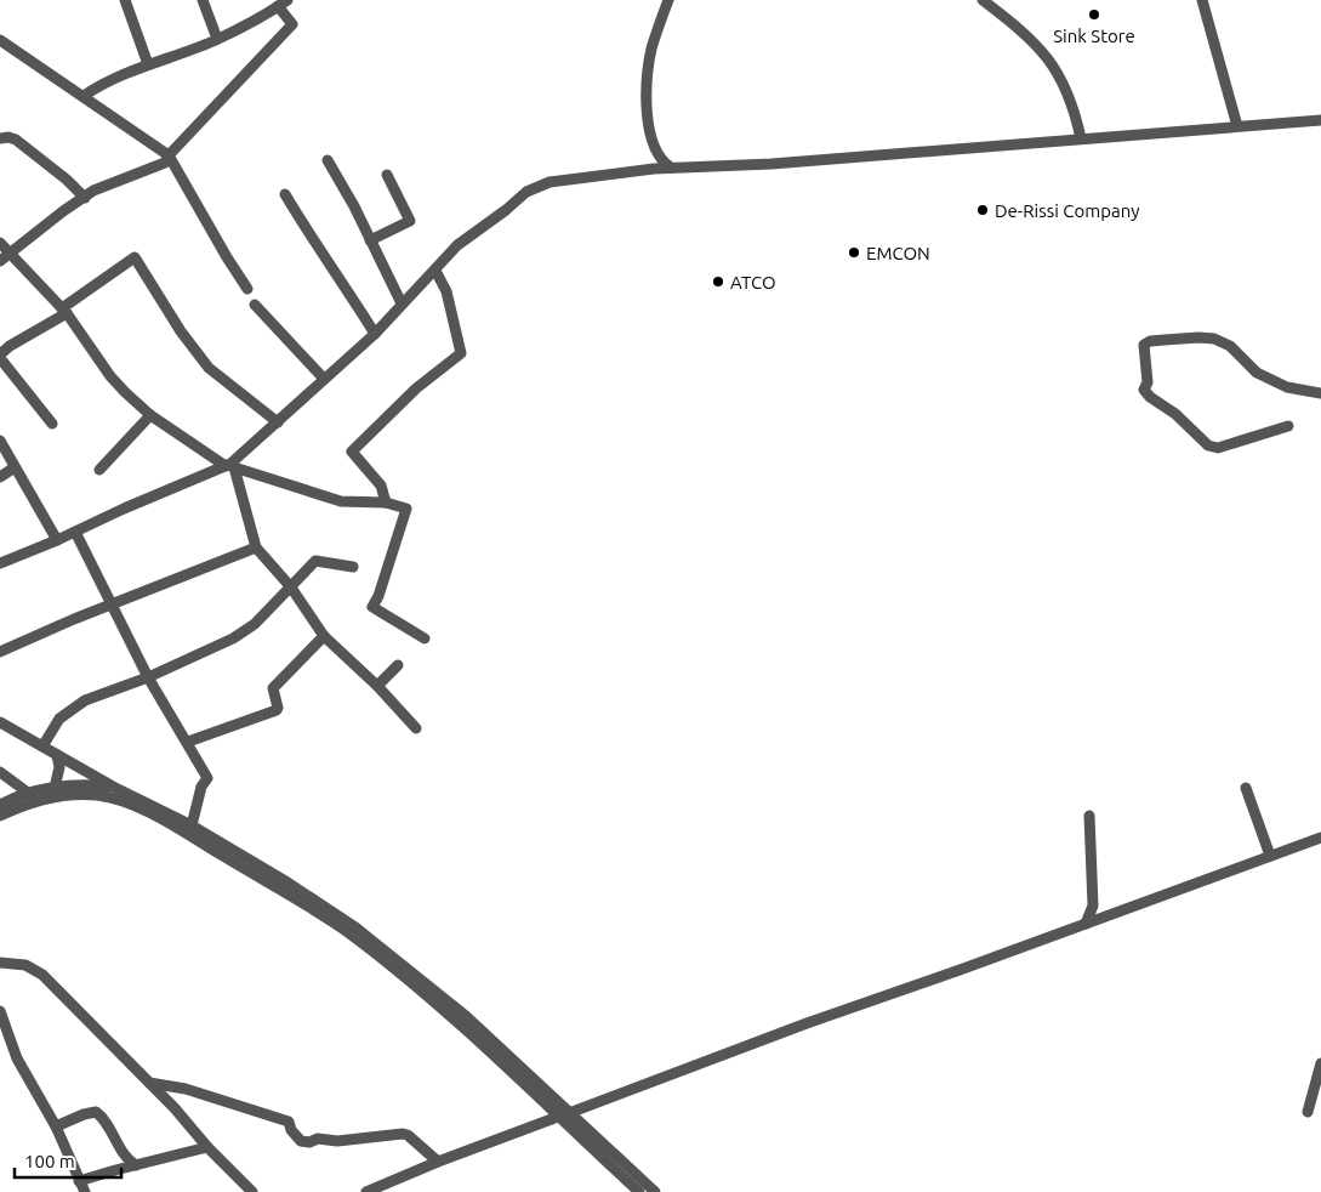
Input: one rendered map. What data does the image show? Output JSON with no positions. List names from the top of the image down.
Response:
{
  "places": [
    "Sink Store",
    "De-Rissi Company",
    "EMCON",
    "ATCO"
  ],
  "scale_bar": "100 m"
}
